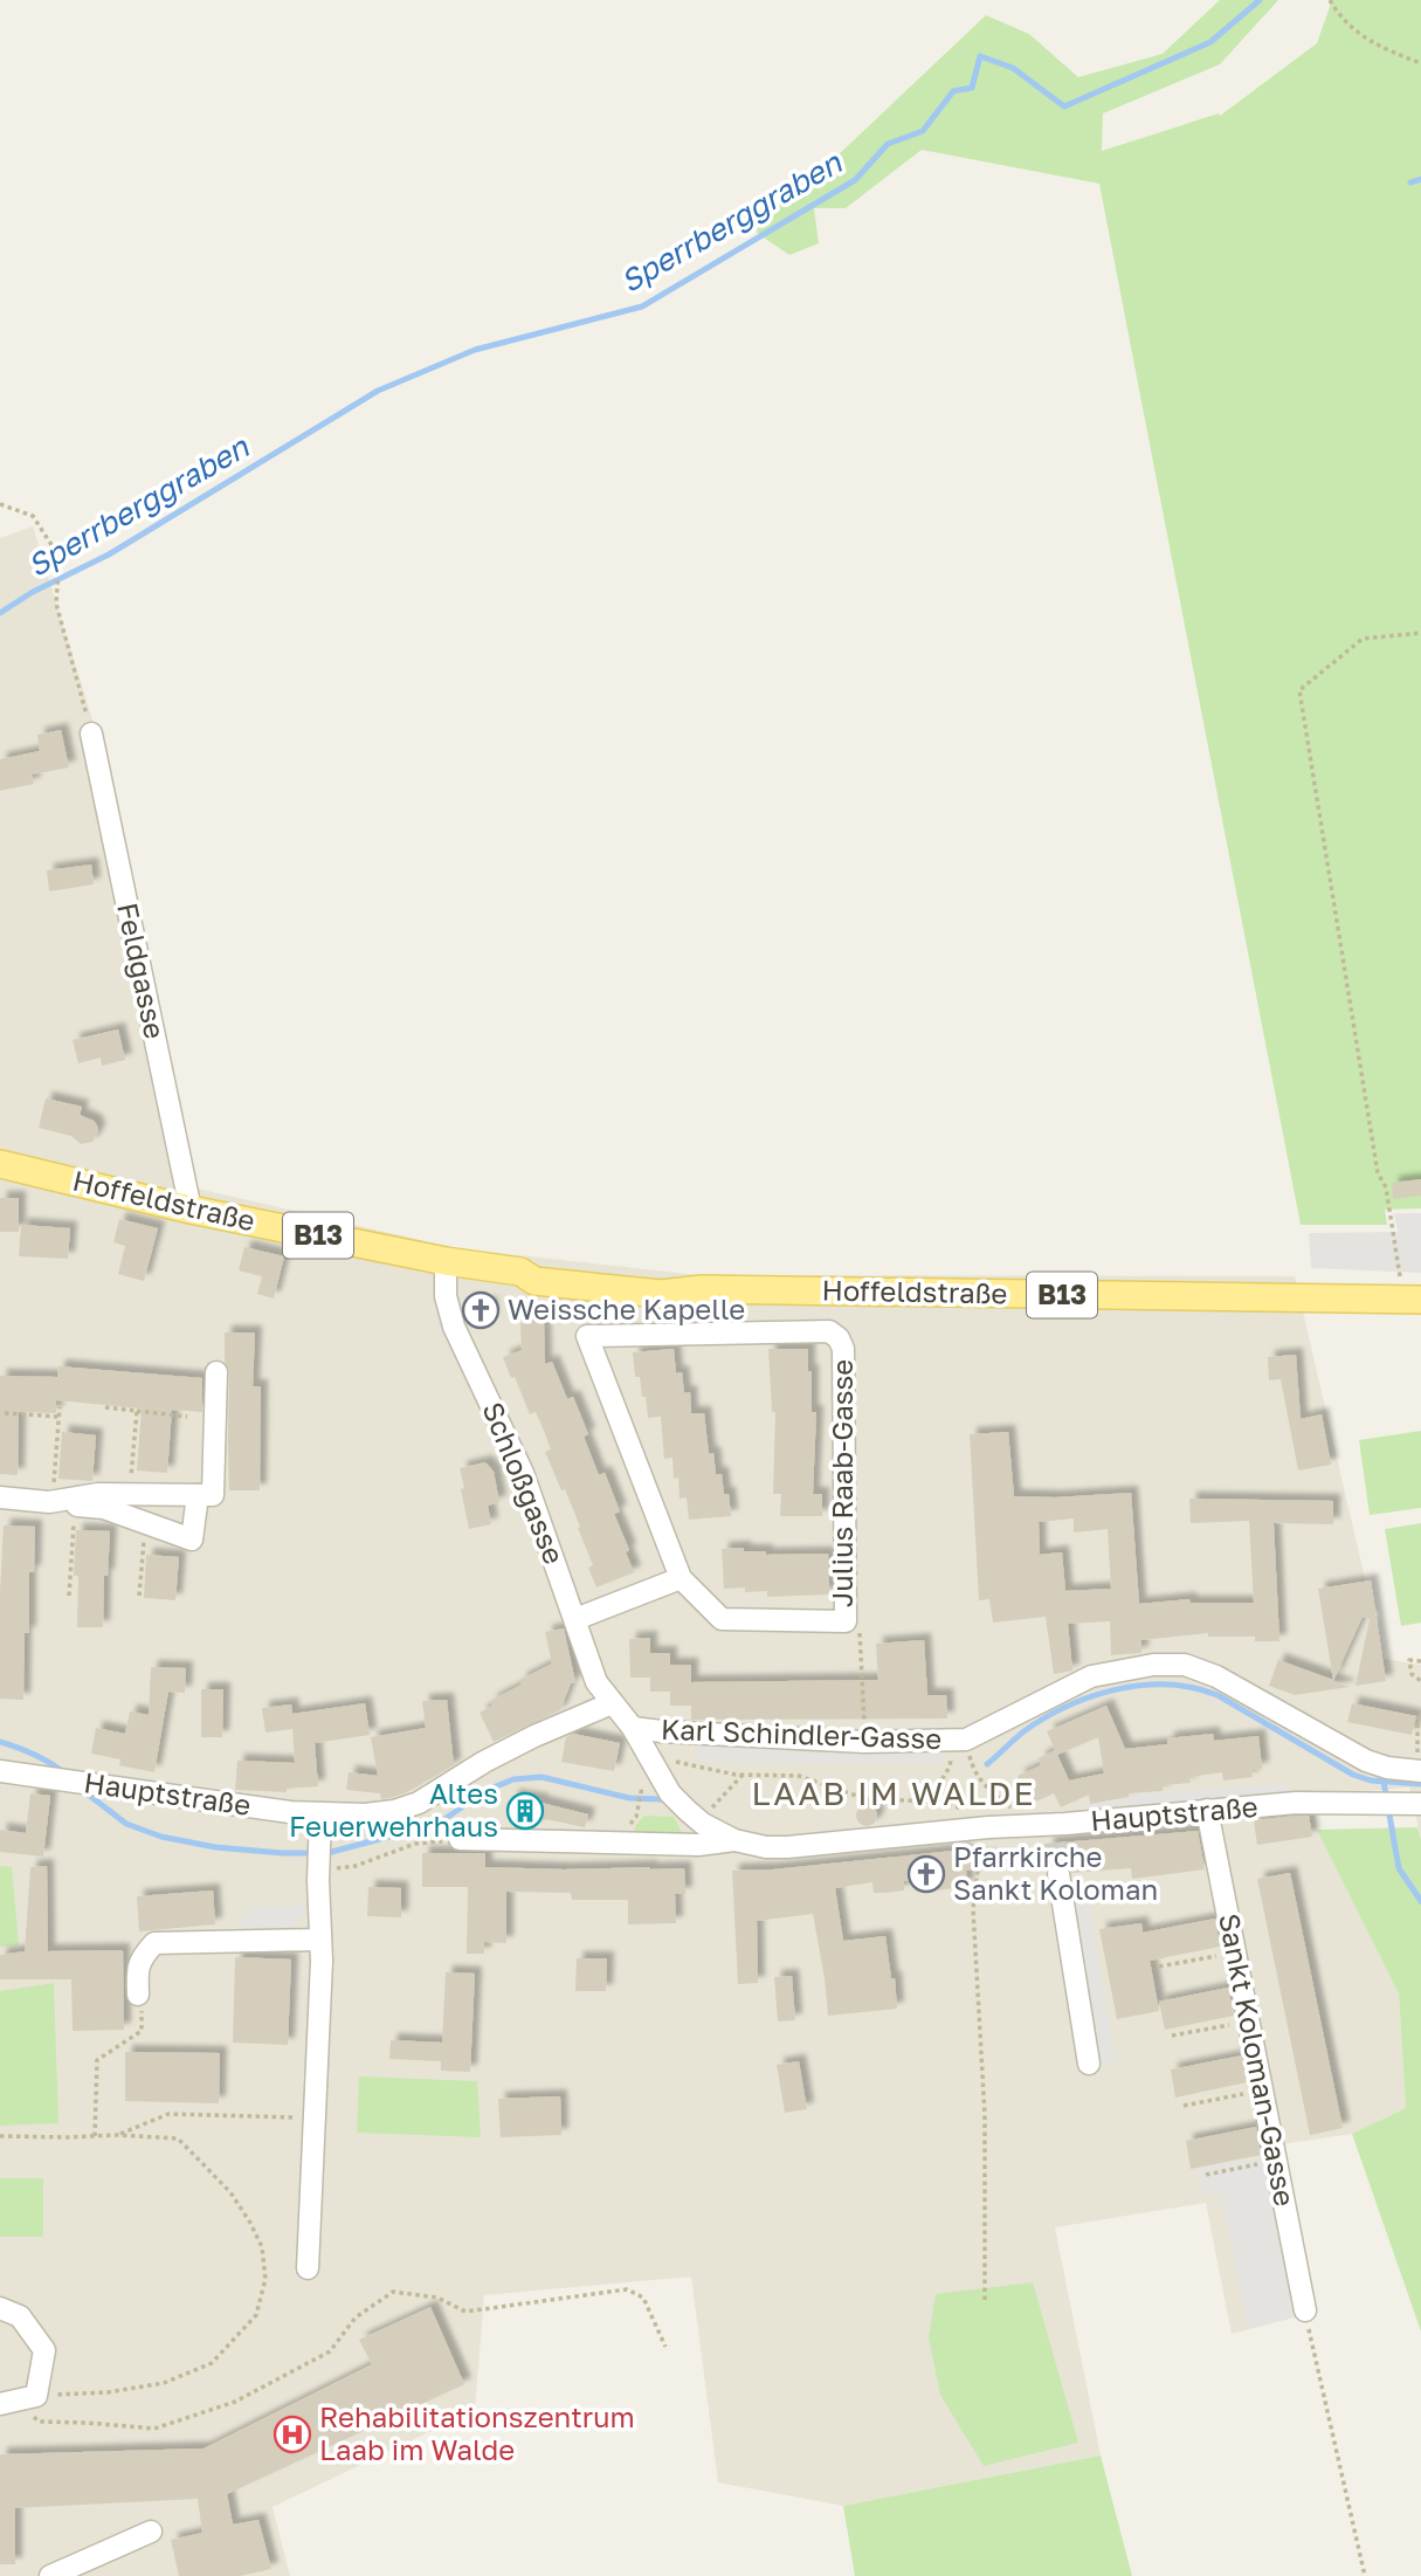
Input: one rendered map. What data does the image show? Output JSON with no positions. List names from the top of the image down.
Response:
{
  "streets": {
    "main road": ["Hoffeldstraße", "B13"],
    "street": [
      "Feldgasse",
      "Schloßgasse",
      "Julius Raab-Gasse",
      "Karl Schindler-Gasse",
      "Hauptstraße",
      "Sankt Koloman-Gasse"
    ]
  },
  "crossings": [
    ["Feldgasse", "Hoffeldstraße"],
    ["Hoffeldstraße", "Schloßgasse"],
    ["Schloßgasse", "Hauptstraße"],
    ["Karl Schindler-Gasse", "Hauptstraße"],
    ["Hauptstraße", "Sankt Koloman-Gasse"]
  ],
  "districts": ["LAAB IM WALDE"],
  "water": ["Sperrberggraben"],
  "places": {
    "church": ["Weissche Kapelle", "Pfarrkirche Sankt Koloman"],
    "building": ["Altes Feuerwehrhaus"],
    "hospital": ["Rehabilitationszentrum Laab im Walde"]
  }
}
